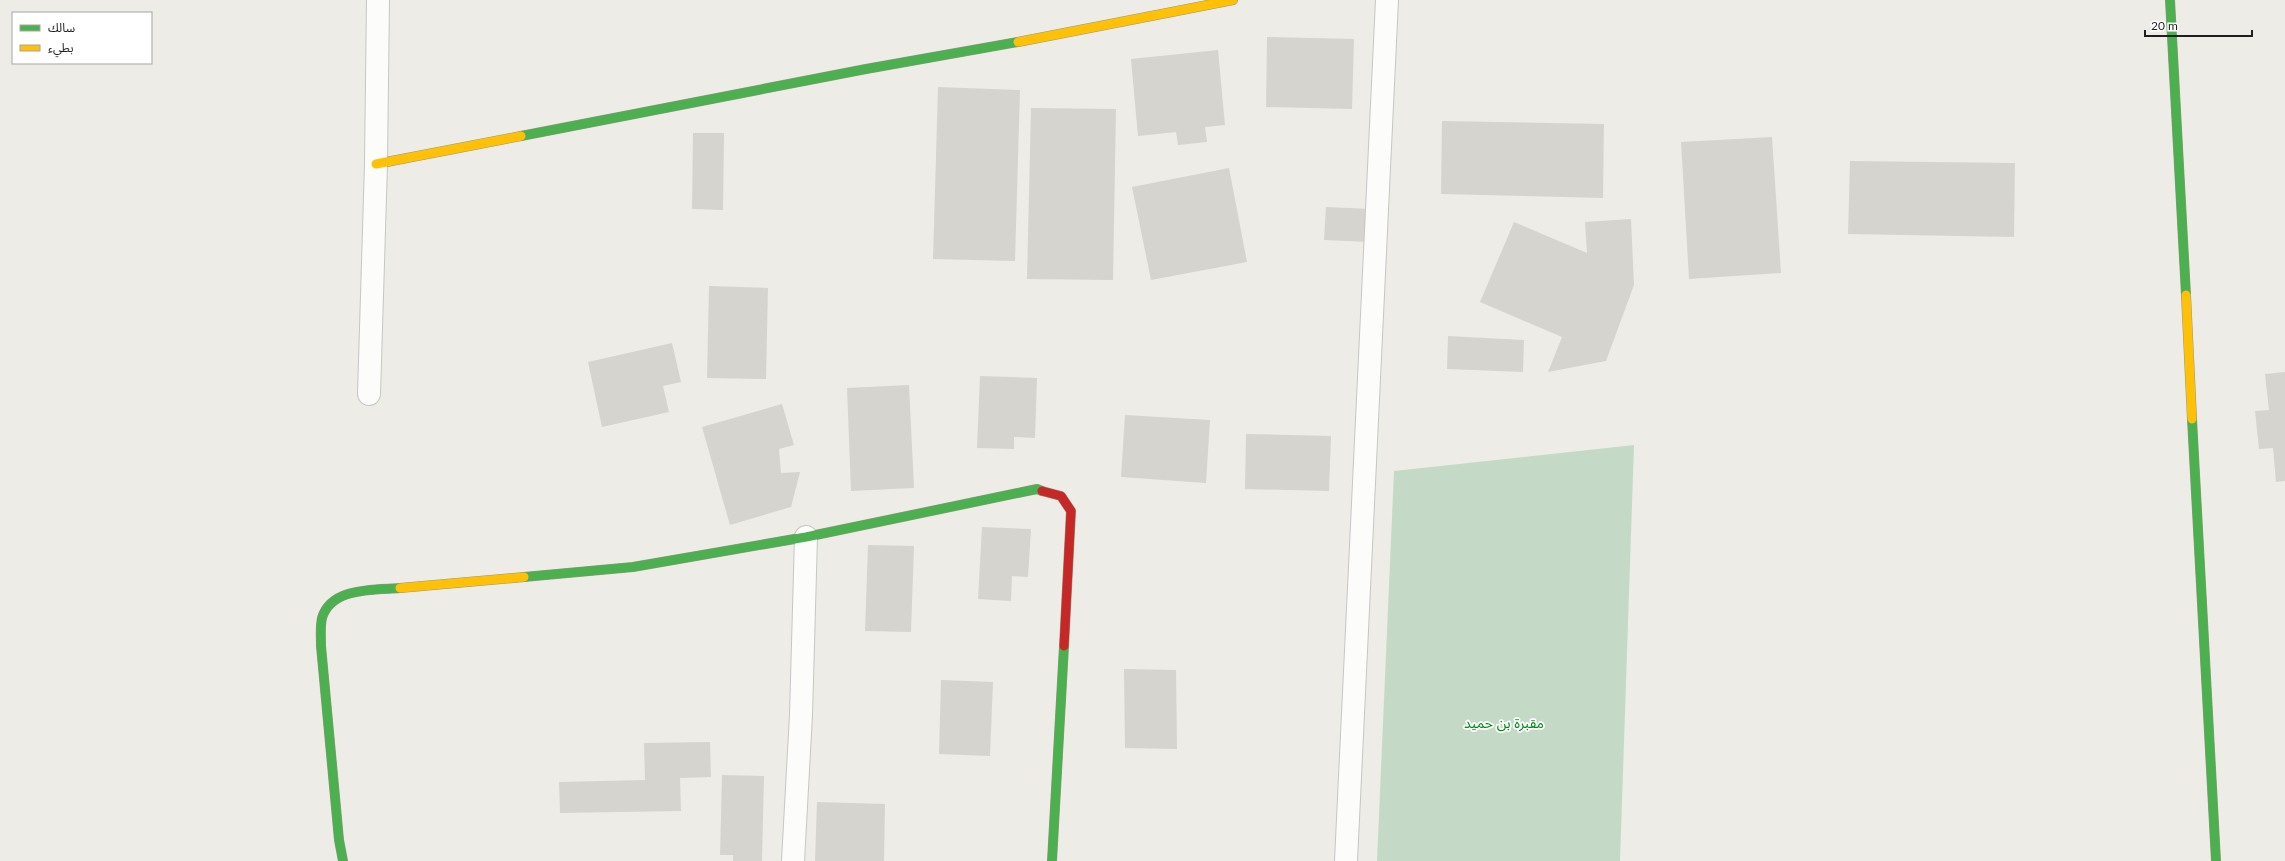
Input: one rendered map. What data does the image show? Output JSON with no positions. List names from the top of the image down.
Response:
{
  "parks": ["مقبرة بن حميد"],
  "legend": ["سالك", "بطيء"],
  "scale_bar": "20 m"
}
